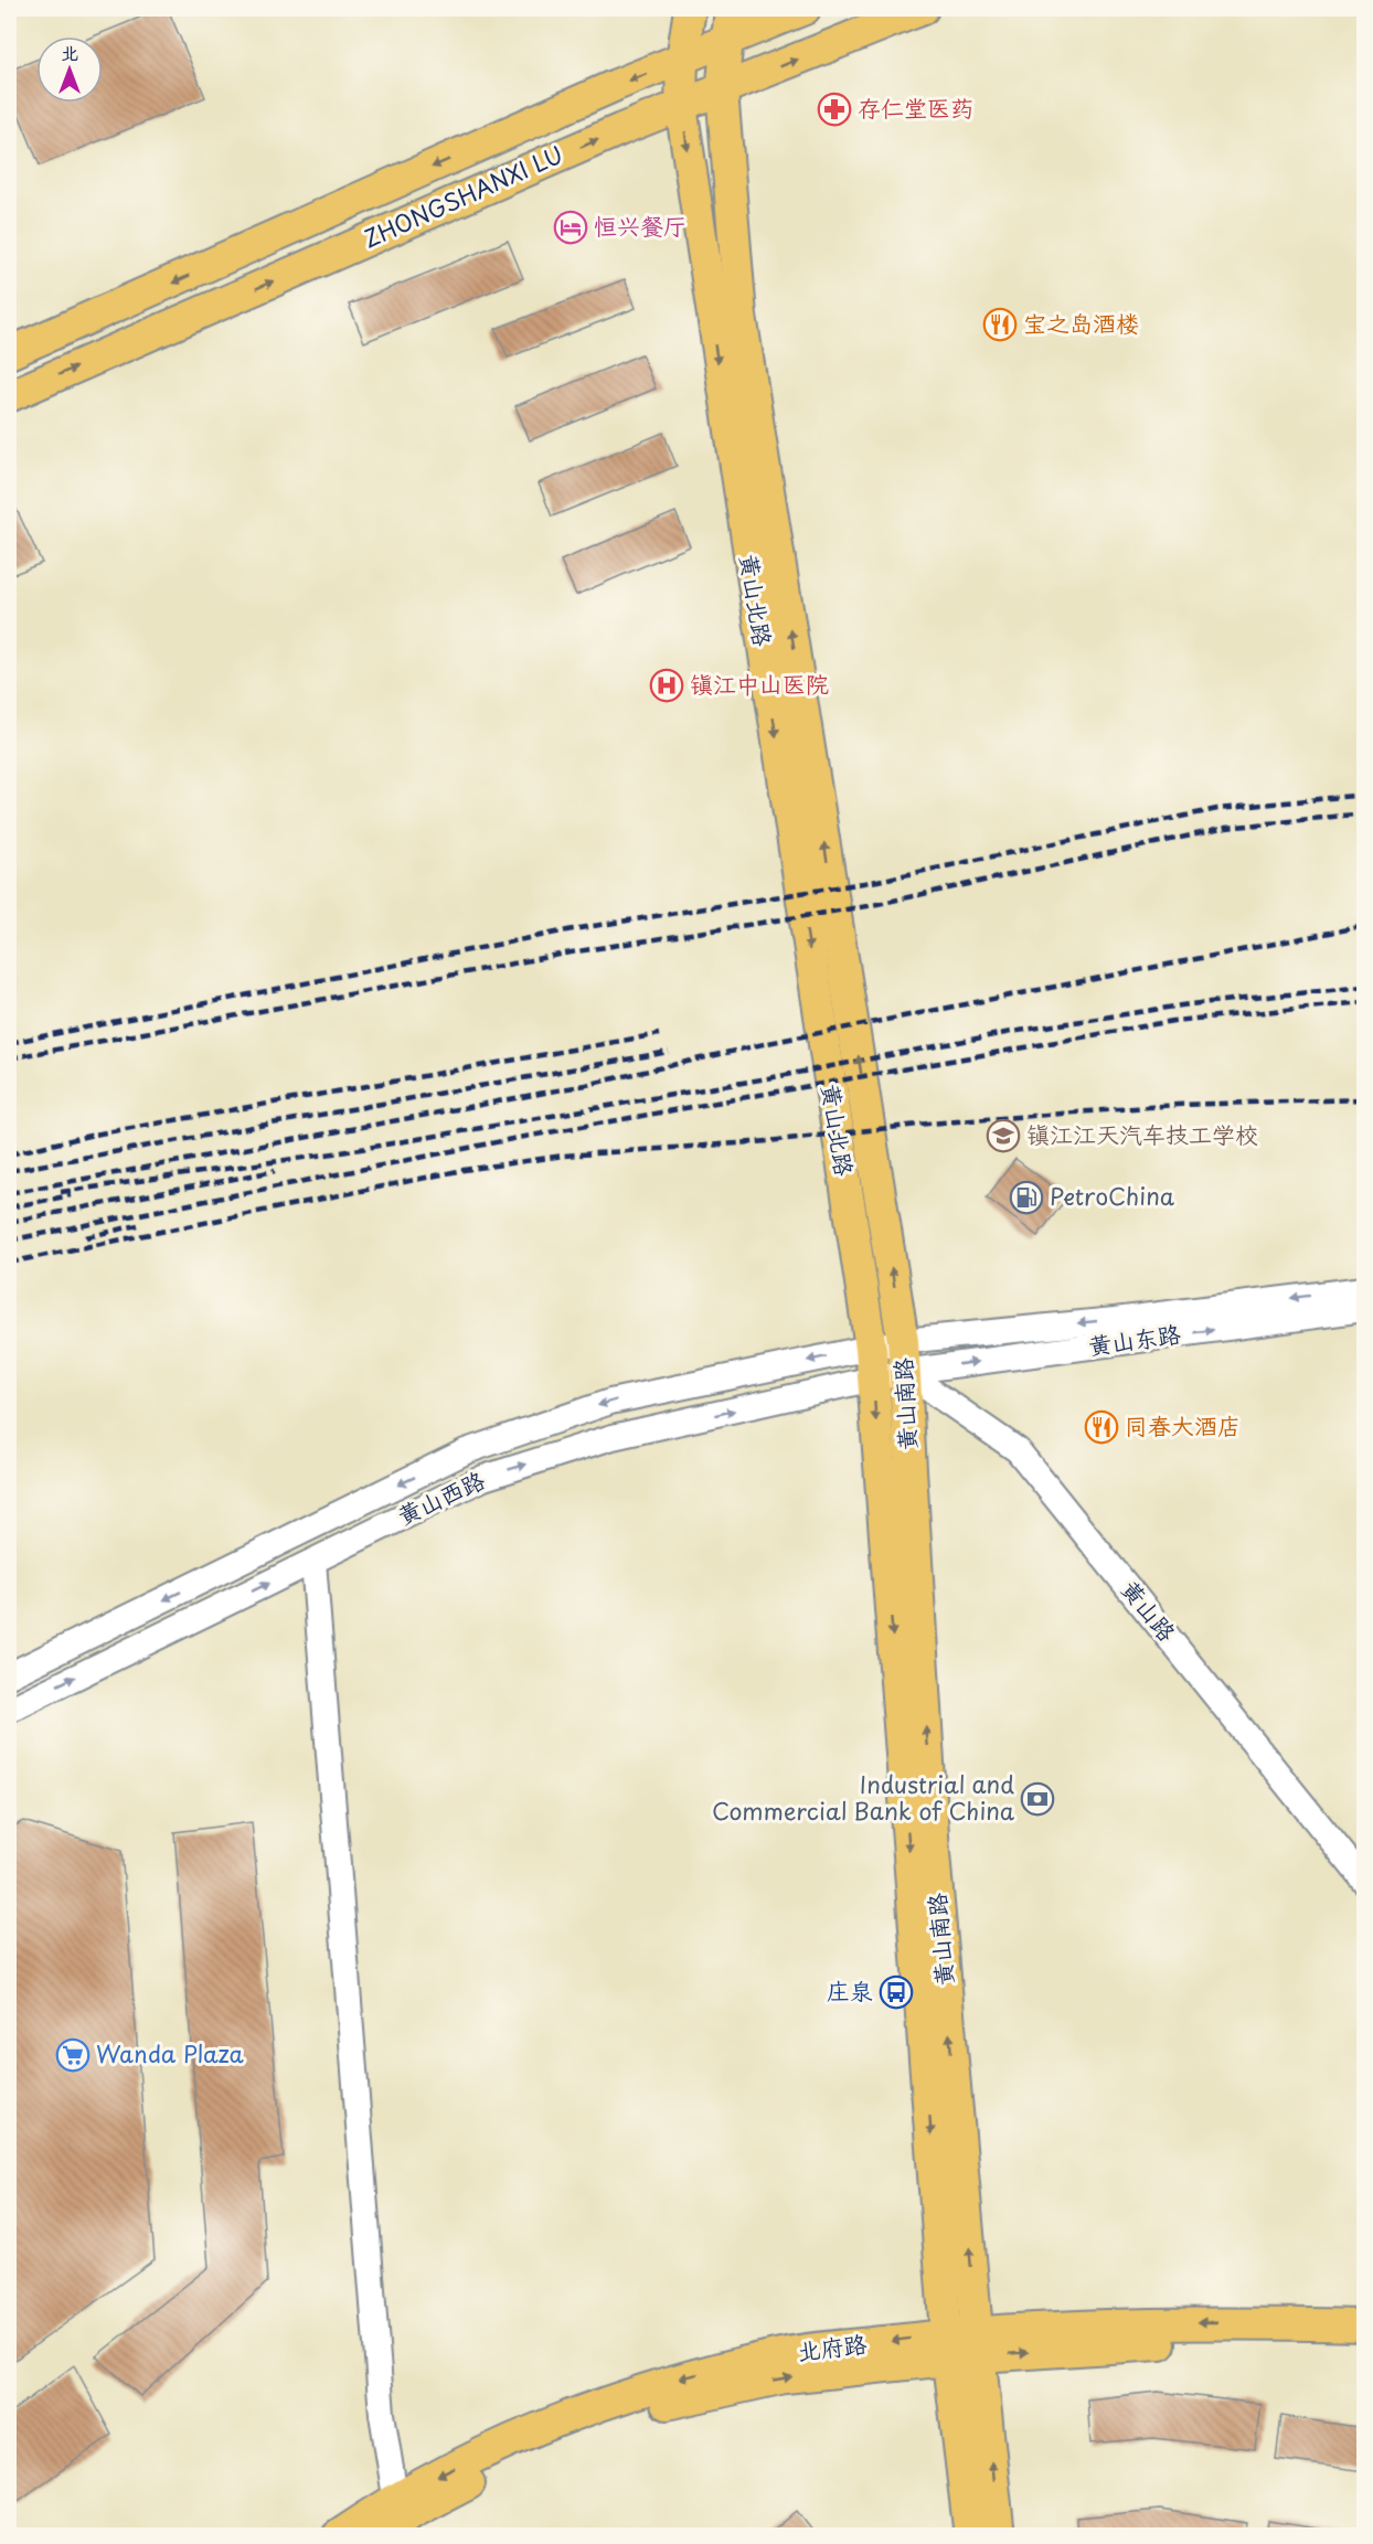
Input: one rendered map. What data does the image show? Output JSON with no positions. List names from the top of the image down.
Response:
{
  "streets": {
    "main road": [
      "ZHONGSHANXI LU",
      "黄山北路",
      "黄山南路",
      "北府路"
    ],
    "street": ["黄山东路", "黄山西路", "黄山路"]
  },
  "crossings": [
    ["ZHONGSHANXI LU", "黄山北路"],
    ["黄山北路", "黄山东路"],
    ["黄山北路", "黄山南路"],
    ["黄山北路", "黄山西路"],
    ["黄山东路", "黄山南路"],
    ["黄山东路", "黄山西路"],
    ["黄山东路", "黄山路"],
    ["黄山南路", "黄山西路"],
    ["黄山南路", "黄山路"],
    ["黄山南路", "北府路"],
    ["黄山西路", "黄山路"]
  ],
  "places": {
    "pharmacy": ["存仁堂医药"],
    "hotel": ["恒兴餐厅"],
    "restaurant": ["宝之岛酒楼", "同春大酒店"],
    "hospital": ["镇江中山医院"],
    "school or university": ["镇江江天汽车技工学校"],
    "fuel station": ["PetroChina"],
    "bank": ["Industrial and Commercial Bank of China"],
    "bus stop": ["庄泉"],
    "supermarket": ["Wanda Plaza"]
  },
  "north": "top"
}
